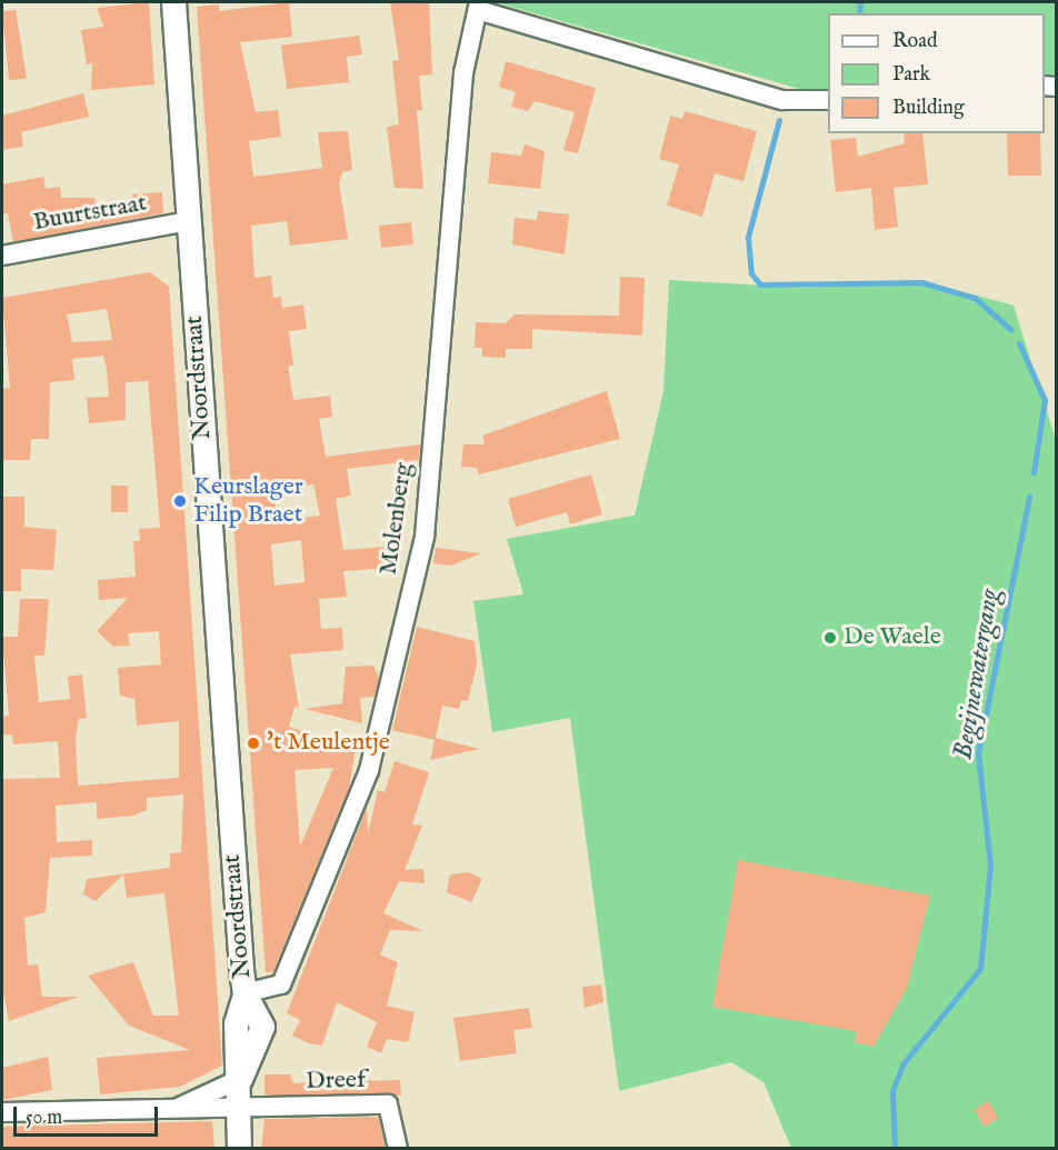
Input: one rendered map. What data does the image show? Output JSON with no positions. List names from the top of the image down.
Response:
{
  "streets": {
    "street": [
      "Buurtstraat",
      "Noordstraat",
      "Molenberg",
      "Dreef"
    ]
  },
  "crossings": [
    ["Buurtstraat", "Noordstraat"],
    ["Noordstraat", "Molenberg"],
    ["Noordstraat", "Dreef"]
  ],
  "water": ["Begijnewatergang"],
  "places": ["Keurslager Filip Braet", "De Waele", "'t Meulentje"],
  "legend": ["Road", "Park", "Building"],
  "scale_bar": "50 m"
}
